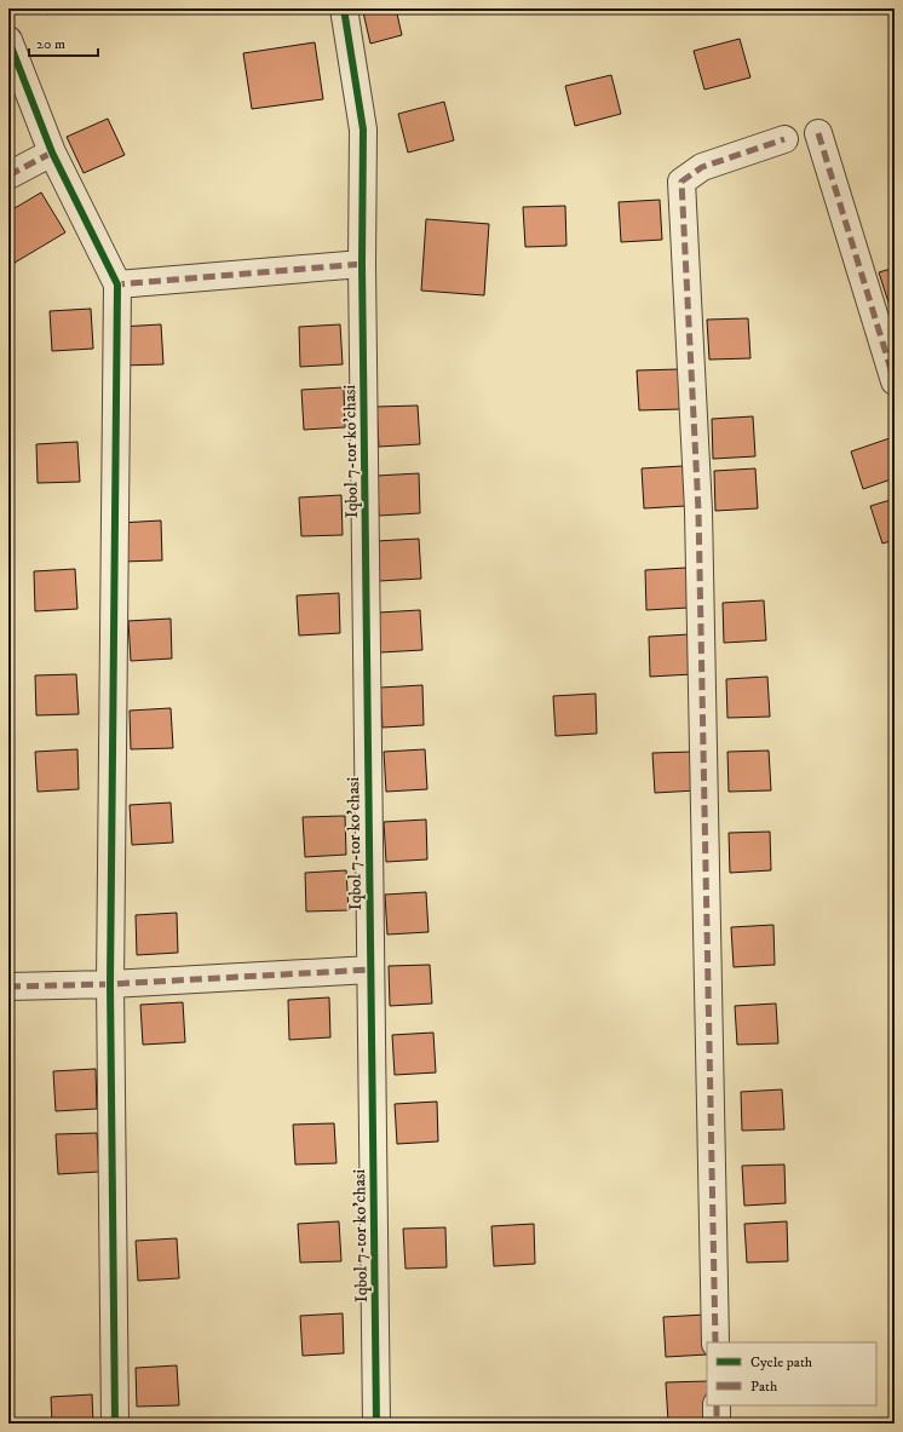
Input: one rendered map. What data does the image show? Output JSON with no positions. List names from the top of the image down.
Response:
{
  "streets": {
    "street": ["Iqbol 7-tor ko'chasi"]
  },
  "legend": ["Cycle path", "Path"],
  "scale_bar": "20 m"
}
